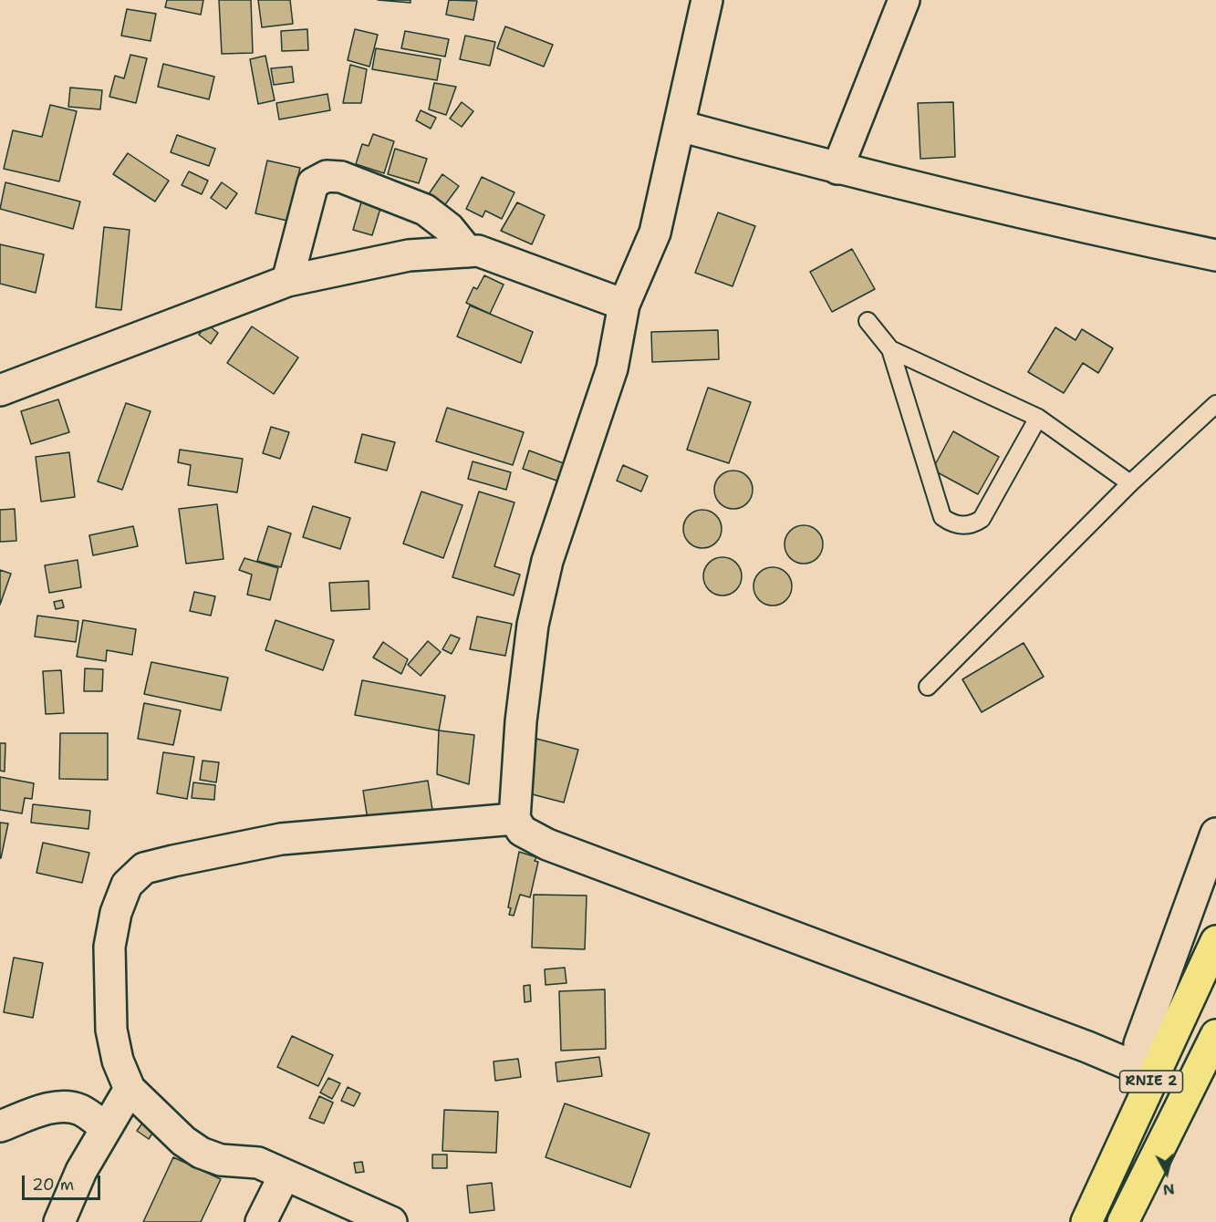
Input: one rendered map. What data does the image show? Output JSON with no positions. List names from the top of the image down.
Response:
{
  "streets": {
    "highway": ["RNIE 2"]
  },
  "scale_bar": "20 m",
  "north": "bottom"
}
